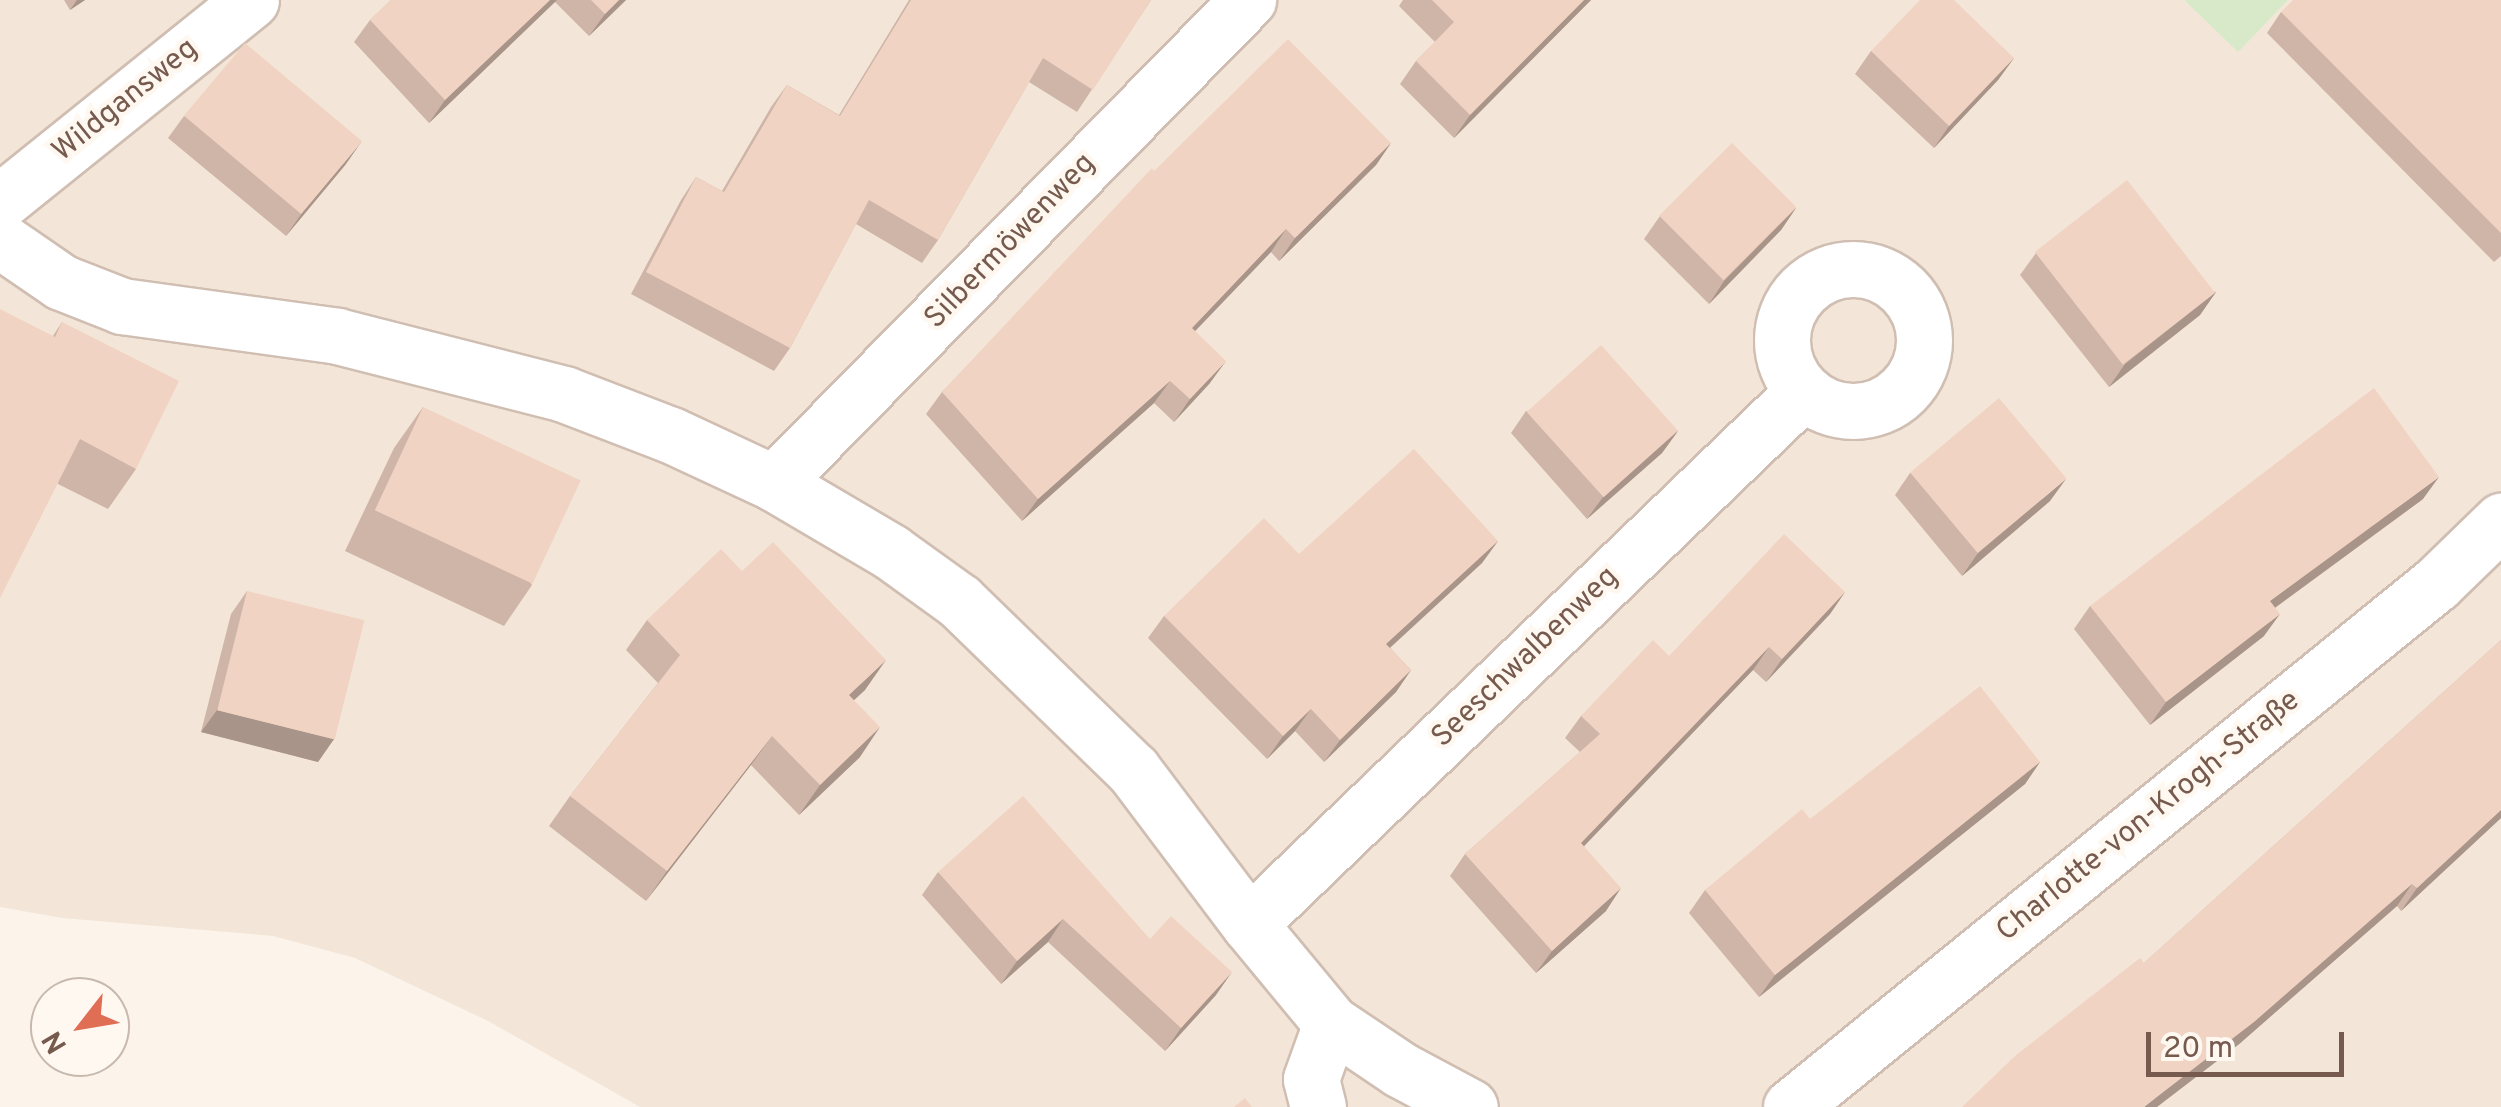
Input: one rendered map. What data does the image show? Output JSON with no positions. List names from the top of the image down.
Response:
{
  "streets": {
    "street": [
      "Wildgansweg",
      "Silbermöwenweg",
      "Seeschwalbenweg",
      "Charlotte-von-Krogh-Straße"
    ]
  },
  "scale_bar": "20 m",
  "north": "bottom left"
}
